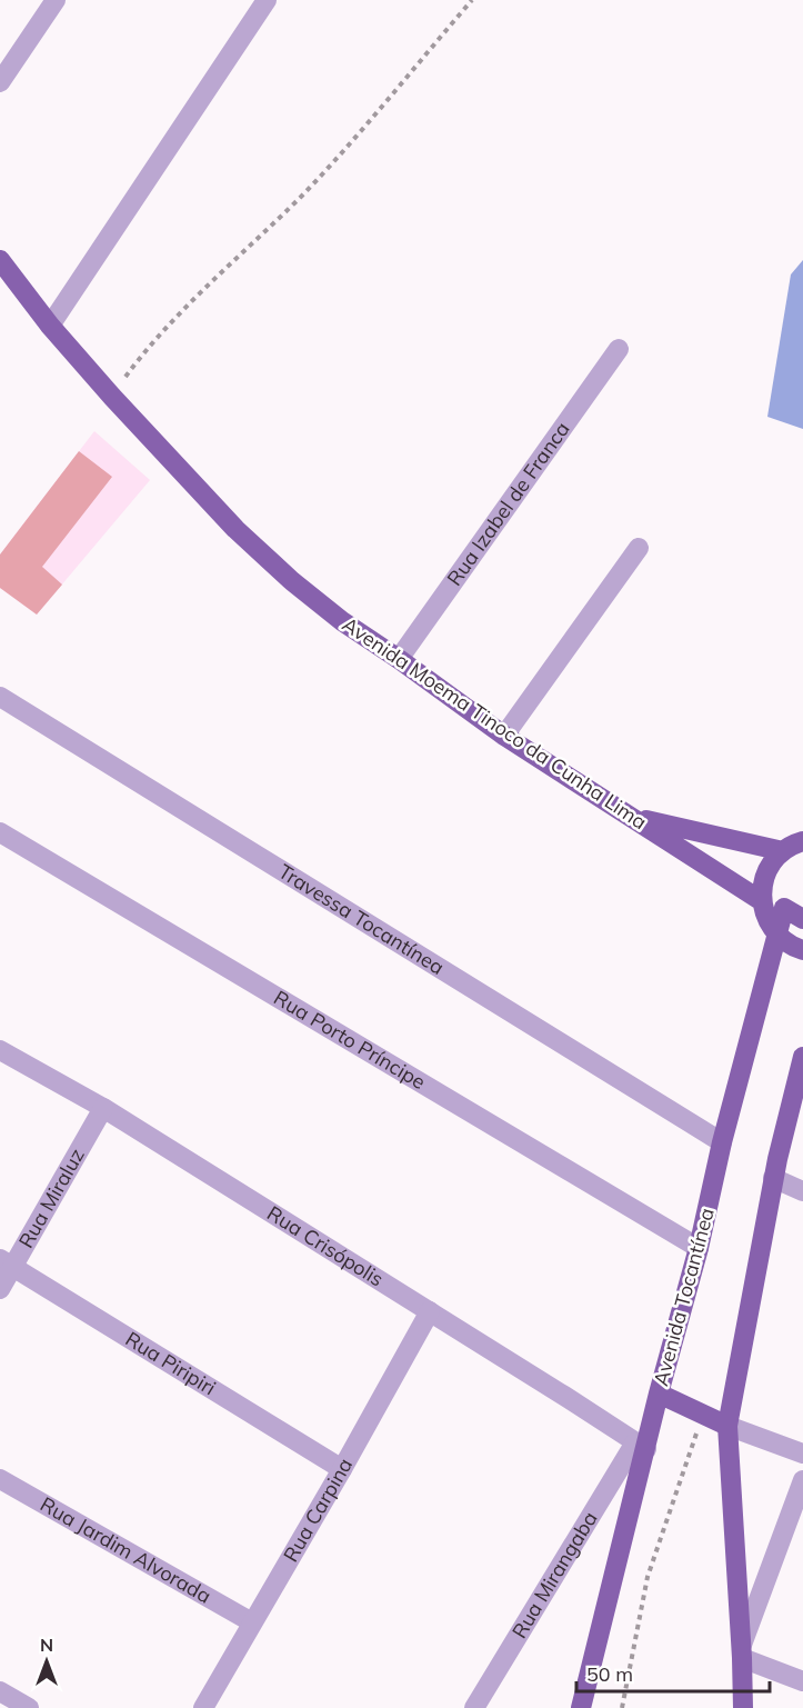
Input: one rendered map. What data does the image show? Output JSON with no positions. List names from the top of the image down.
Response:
{
  "streets": {
    "main road": ["Avenida Moema Tinoco da Cunha Lima", "Avenida Tocantínea"],
    "street": [
      "Rua Izabel de Franca",
      "Travessa Tocantínea",
      "Rua Porto Príncipe",
      "Rua Miraluz",
      "Rua Crisópolis",
      "Rua Piripiri",
      "Rua Carpina",
      "Rua Jardim Alvorada",
      "Rua Mirangaba"
    ]
  },
  "crossings": [
    ["Rua Izabel de Franca", "Avenida Moema Tinoco da Cunha Lima"],
    ["Travessa Tocantínea", "Avenida Tocantínea"],
    ["Rua Porto Príncipe", "Avenida Tocantínea"],
    ["Rua Miraluz", "Rua Crisópolis"],
    ["Rua Miraluz", "Rua Piripiri"],
    ["Rua Crisópolis", "Avenida Tocantínea"],
    ["Rua Crisópolis", "Rua Carpina"],
    ["Rua Crisópolis", "Rua Mirangaba"],
    ["Avenida Tocantínea", "Rua Mirangaba"],
    ["Rua Piripiri", "Rua Carpina"],
    ["Rua Carpina", "Rua Jardim Alvorada"]
  ],
  "scale_bar": "50 m",
  "north": "top"
}
